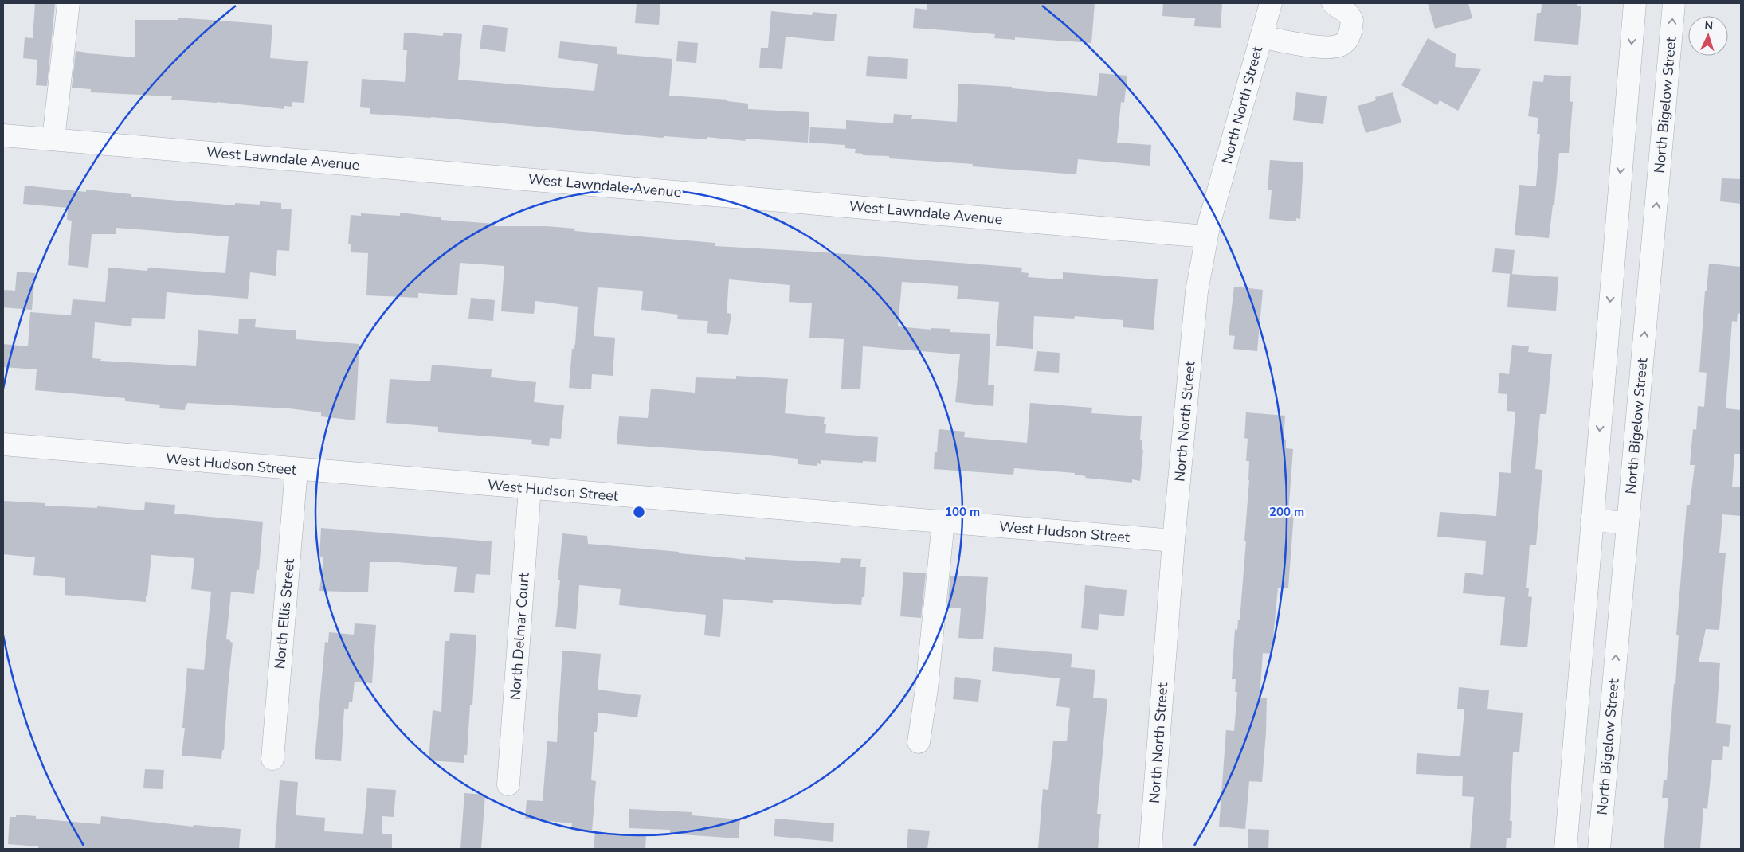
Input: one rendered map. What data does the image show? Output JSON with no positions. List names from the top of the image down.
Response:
{
  "streets": {
    "street": [
      "North North Street",
      "North Bigelow Street",
      "West Lawndale Avenue",
      "West Hudson Street",
      "North Ellis Street",
      "North Delmar Court"
    ]
  },
  "crossings": [
    ["North North Street", "West Lawndale Avenue"],
    ["North North Street", "West Hudson Street"],
    ["West Hudson Street", "North Ellis Street"],
    ["West Hudson Street", "North Delmar Court"]
  ],
  "north": "top",
  "rings": ["100 m", "200 m"]
}
